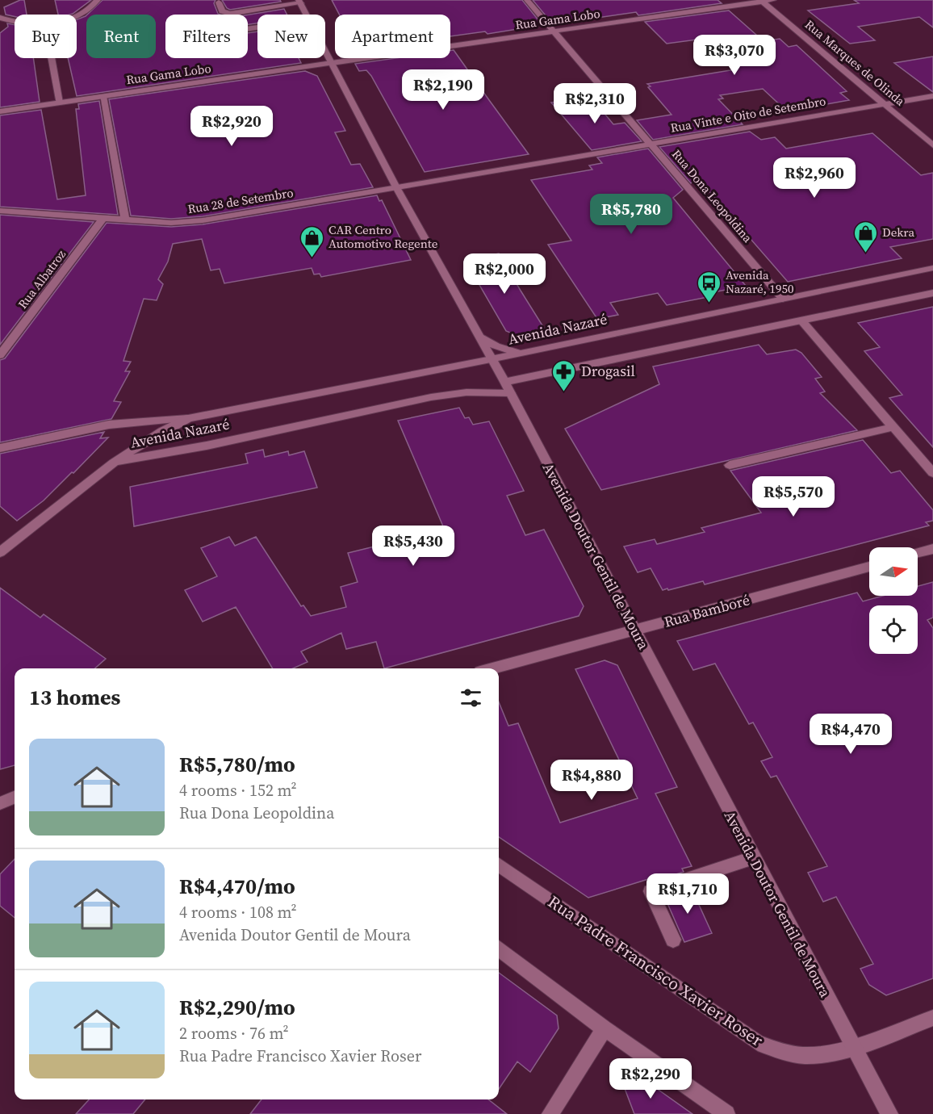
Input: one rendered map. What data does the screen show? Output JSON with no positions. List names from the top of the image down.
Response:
{
  "streets": {
    "street": [
      "Rua Gama Lobo",
      "Rua Marques de Olinda",
      "Rua Vinte e Oito de Setembro",
      "Rua Dona Leopoldina",
      "Rua 28 de Setembro",
      "Rua Albatroz",
      "Avenida Nazaré",
      "Avenida Doutor Gentil de Moura",
      "Rua Bamboré",
      "Rua Padre Francisco Xavier Roser"
    ]
  },
  "crossings": [
    ["Rua Gama Lobo", "Rua Marques de Olinda"],
    ["Rua Gama Lobo", "Rua Dona Leopoldina"],
    ["Rua Gama Lobo", "Avenida Doutor Gentil de Moura"],
    ["Rua Marques de Olinda", "Rua Vinte e Oito de Setembro"],
    ["Rua Vinte e Oito de Setembro", "Rua Dona Leopoldina"],
    ["Rua Vinte e Oito de Setembro", "Rua 28 de Setembro"],
    ["Rua Vinte e Oito de Setembro", "Avenida Doutor Gentil de Moura"],
    ["Rua Dona Leopoldina", "Avenida Nazaré"],
    ["Rua 28 de Setembro", "Rua Albatroz"],
    ["Rua 28 de Setembro", "Avenida Doutor Gentil de Moura"],
    ["Avenida Nazaré", "Avenida Doutor Gentil de Moura"],
    ["Avenida Doutor Gentil de Moura", "Rua Bamboré"],
    ["Avenida Doutor Gentil de Moura", "Rua Padre Francisco Xavier Roser"]
  ],
  "places": {
    "shop": ["Dekra", "CAR Centro Automotivo Regente"],
    "bus stop": ["Avenida Nazaré, 1950"],
    "pharmacy": ["Drogasil"]
  },
  "north": "right",
  "page": {
    "chip": [
      "Buy",
      "Rent",
      "Filters",
      "New",
      "Apartment"
    ],
    "price": [
      "R$3,070",
      "R$2,190",
      "R$2,310",
      "R$2,920",
      "R$2,960",
      "R$5,780",
      "R$2,000",
      "R$5,570",
      "R$5,430",
      "R$4,470",
      "R$4,880",
      "R$1,710",
      "R$2,290"
    ],
    "heading": "13 homes",
    "list": [
      {
        "name": "R$5,780/mo",
        "note": "4 rooms · 152 m² · Rua Dona Leopoldina"
      },
      {
        "name": "R$4,470/mo",
        "note": "4 rooms · 108 m² · Avenida Doutor Gentil de Moura"
      },
      {
        "name": "R$2,290/mo",
        "note": "2 rooms · 76 m² · Rua Padre Francisco Xavier Roser"
      }
    ]
  }
}
